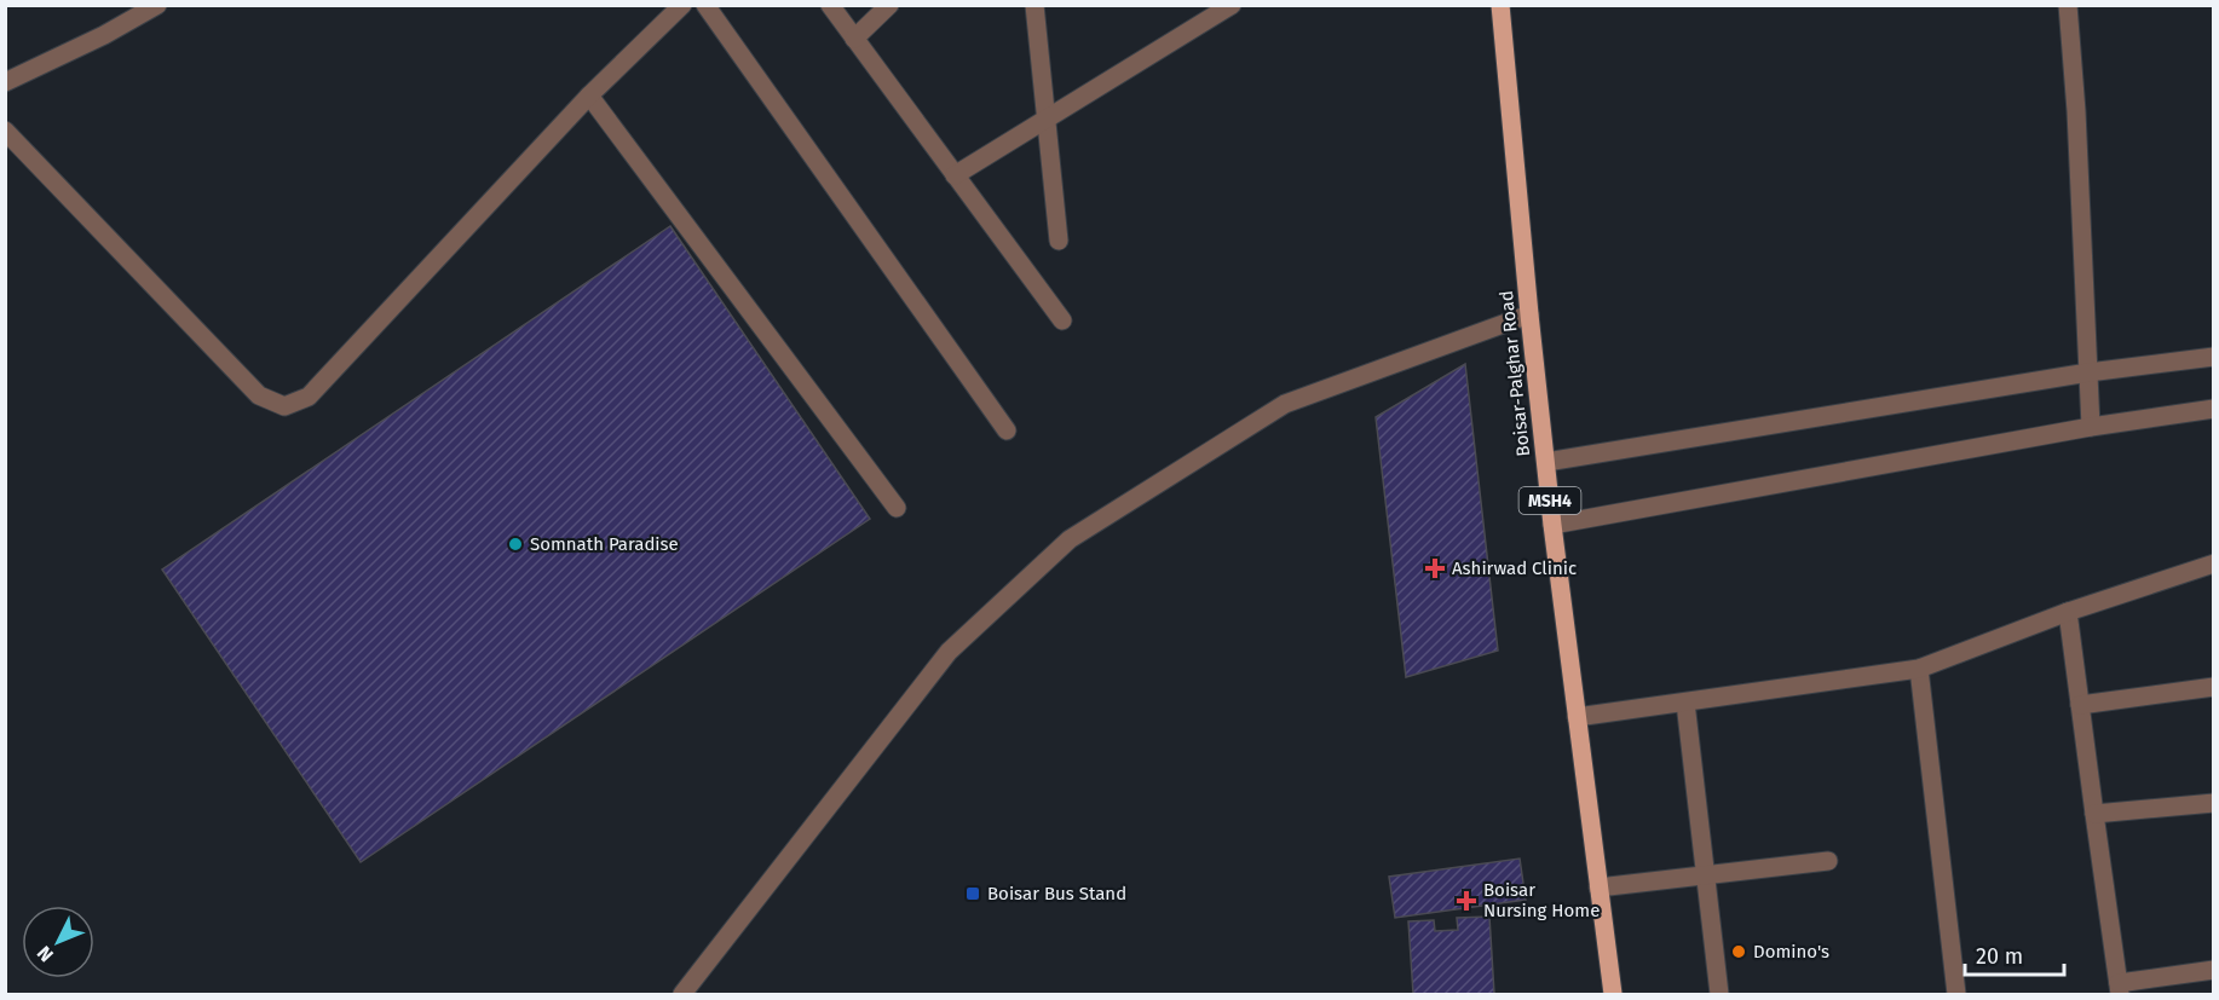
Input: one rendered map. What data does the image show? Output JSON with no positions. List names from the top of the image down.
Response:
{
  "streets": {
    "main road": ["Boisar-Palghar Road", "MSH4"]
  },
  "places": {
    "other": ["Somnath Paradise", "Domino's"],
    "health": ["Ashirwad Clinic", "Boisar Nursing Home"],
    "transit": ["Boisar Bus Stand"]
  },
  "scale_bar": "20 m",
  "north": "bottom left"
}
